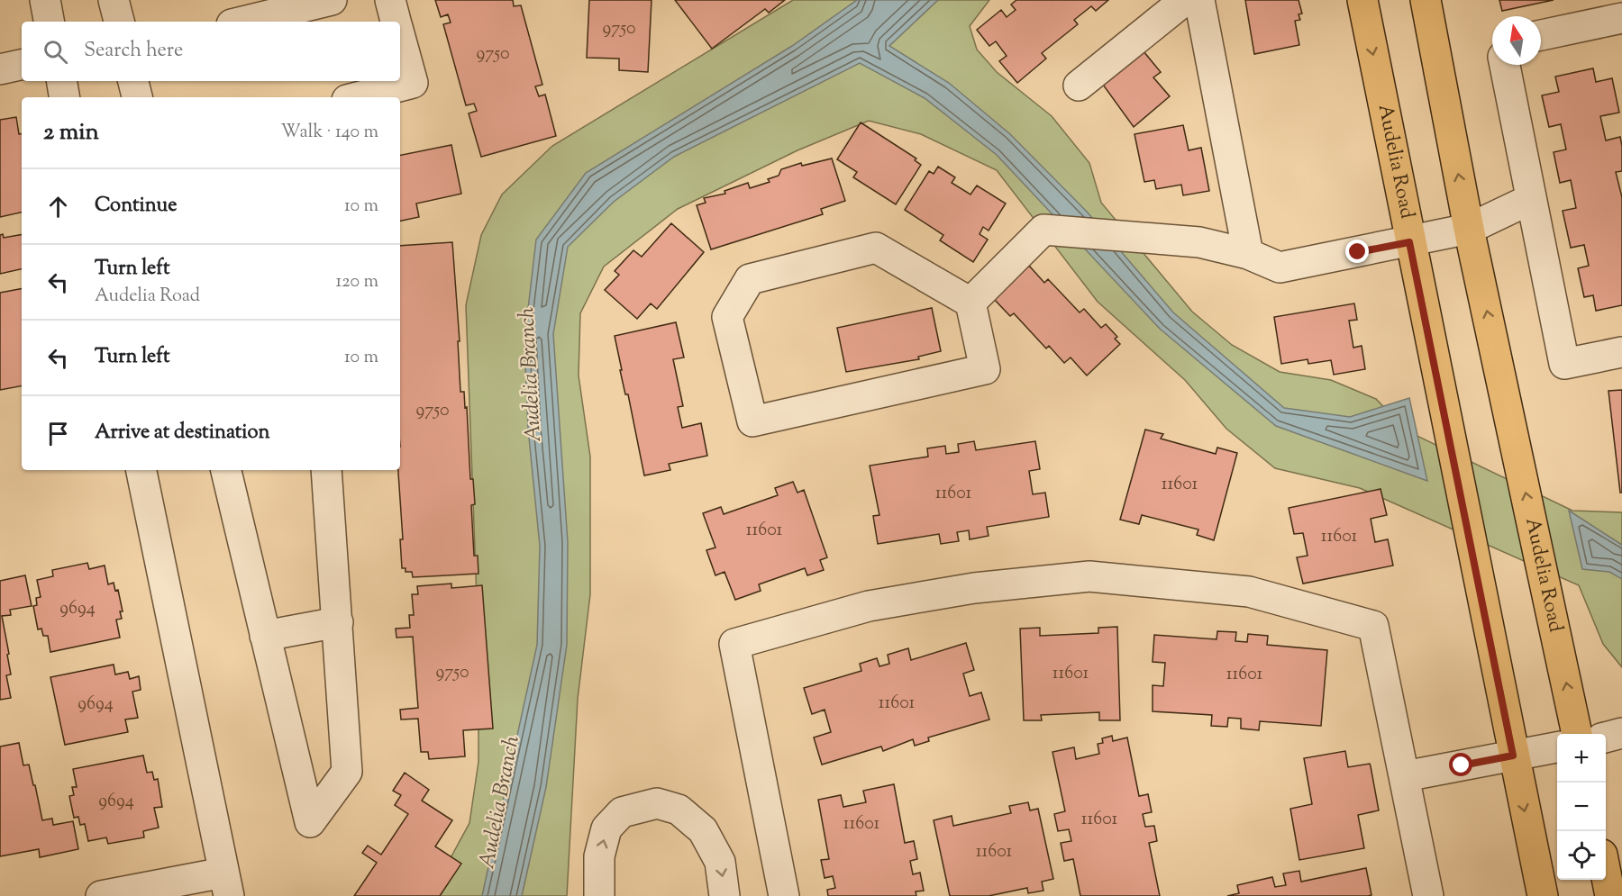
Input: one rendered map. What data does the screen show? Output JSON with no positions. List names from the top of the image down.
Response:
{
  "streets": {
    "main road": ["Audelia Road"]
  },
  "water": ["Audelia Branch"],
  "house_numbers": [
    "9750",
    "9750",
    "9750",
    "11601",
    "11601",
    "11601",
    "11601",
    "9694",
    "9750",
    "11601",
    "11601",
    "11601",
    "9694",
    "9694",
    "11601",
    "11601",
    "11601"
  ],
  "north": "top",
  "page": {
    "search": "Search here",
    "heading": ["2 min", "Walk · 140 m"],
    "list": [
      ["Continue", "10 m"],
      ["Turn left", "Audelia Road", "120 m"],
      ["Turn left", "10 m"],
      "Arrive at destination"
    ],
    "map_buttons": ["+", "−"]
  }
}
